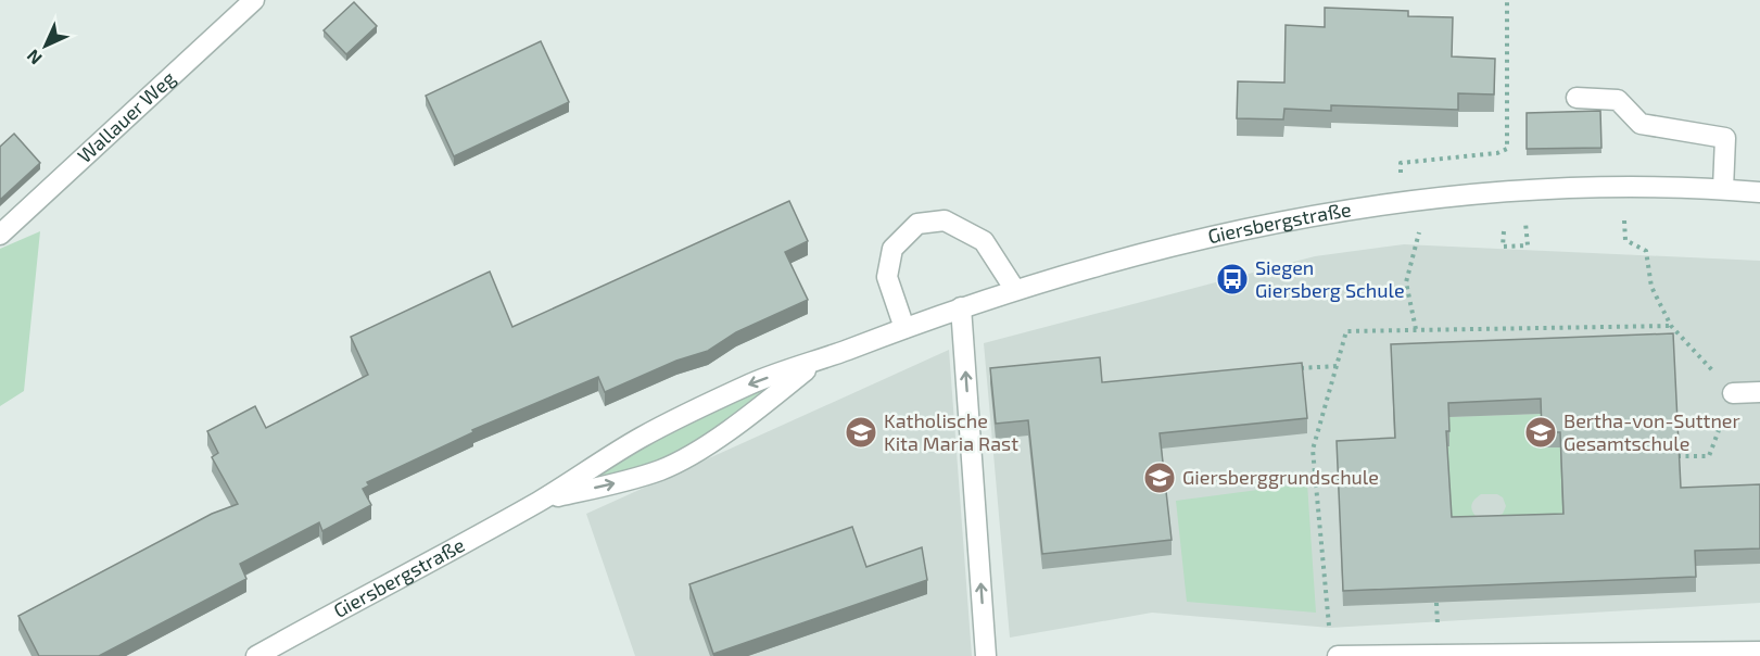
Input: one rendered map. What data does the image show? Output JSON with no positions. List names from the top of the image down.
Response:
{
  "streets": {
    "street": ["Wallauer Weg", "Giersbergstraße"]
  },
  "places": {
    "bus stop": ["Siegen Giersberg Schule"],
    "school or university": ["Katholische Kita Maria Rast", "Bertha-von-Suttner Gesamtschule", "Giersberggrundschule"]
  },
  "north": "bottom left"
}
